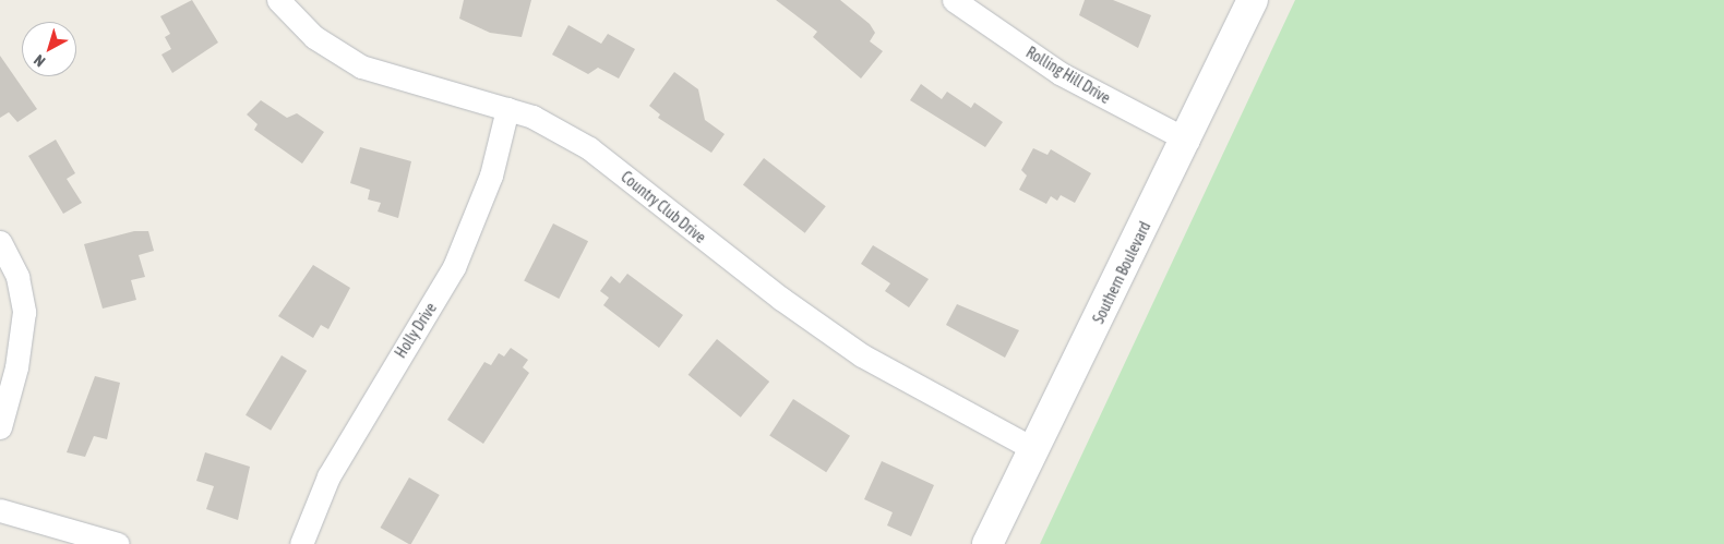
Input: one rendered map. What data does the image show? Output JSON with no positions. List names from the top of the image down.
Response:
{
  "streets": {
    "main road": ["Southern Boulevard"],
    "street": ["Rolling Hill Drive", "Country Club Drive", "Holly Drive"]
  },
  "crossings": [
    ["Rolling Hill Drive", "Southern Boulevard"],
    ["Country Club Drive", "Southern Boulevard"],
    ["Country Club Drive", "Holly Drive"]
  ],
  "north": "bottom left"
}
